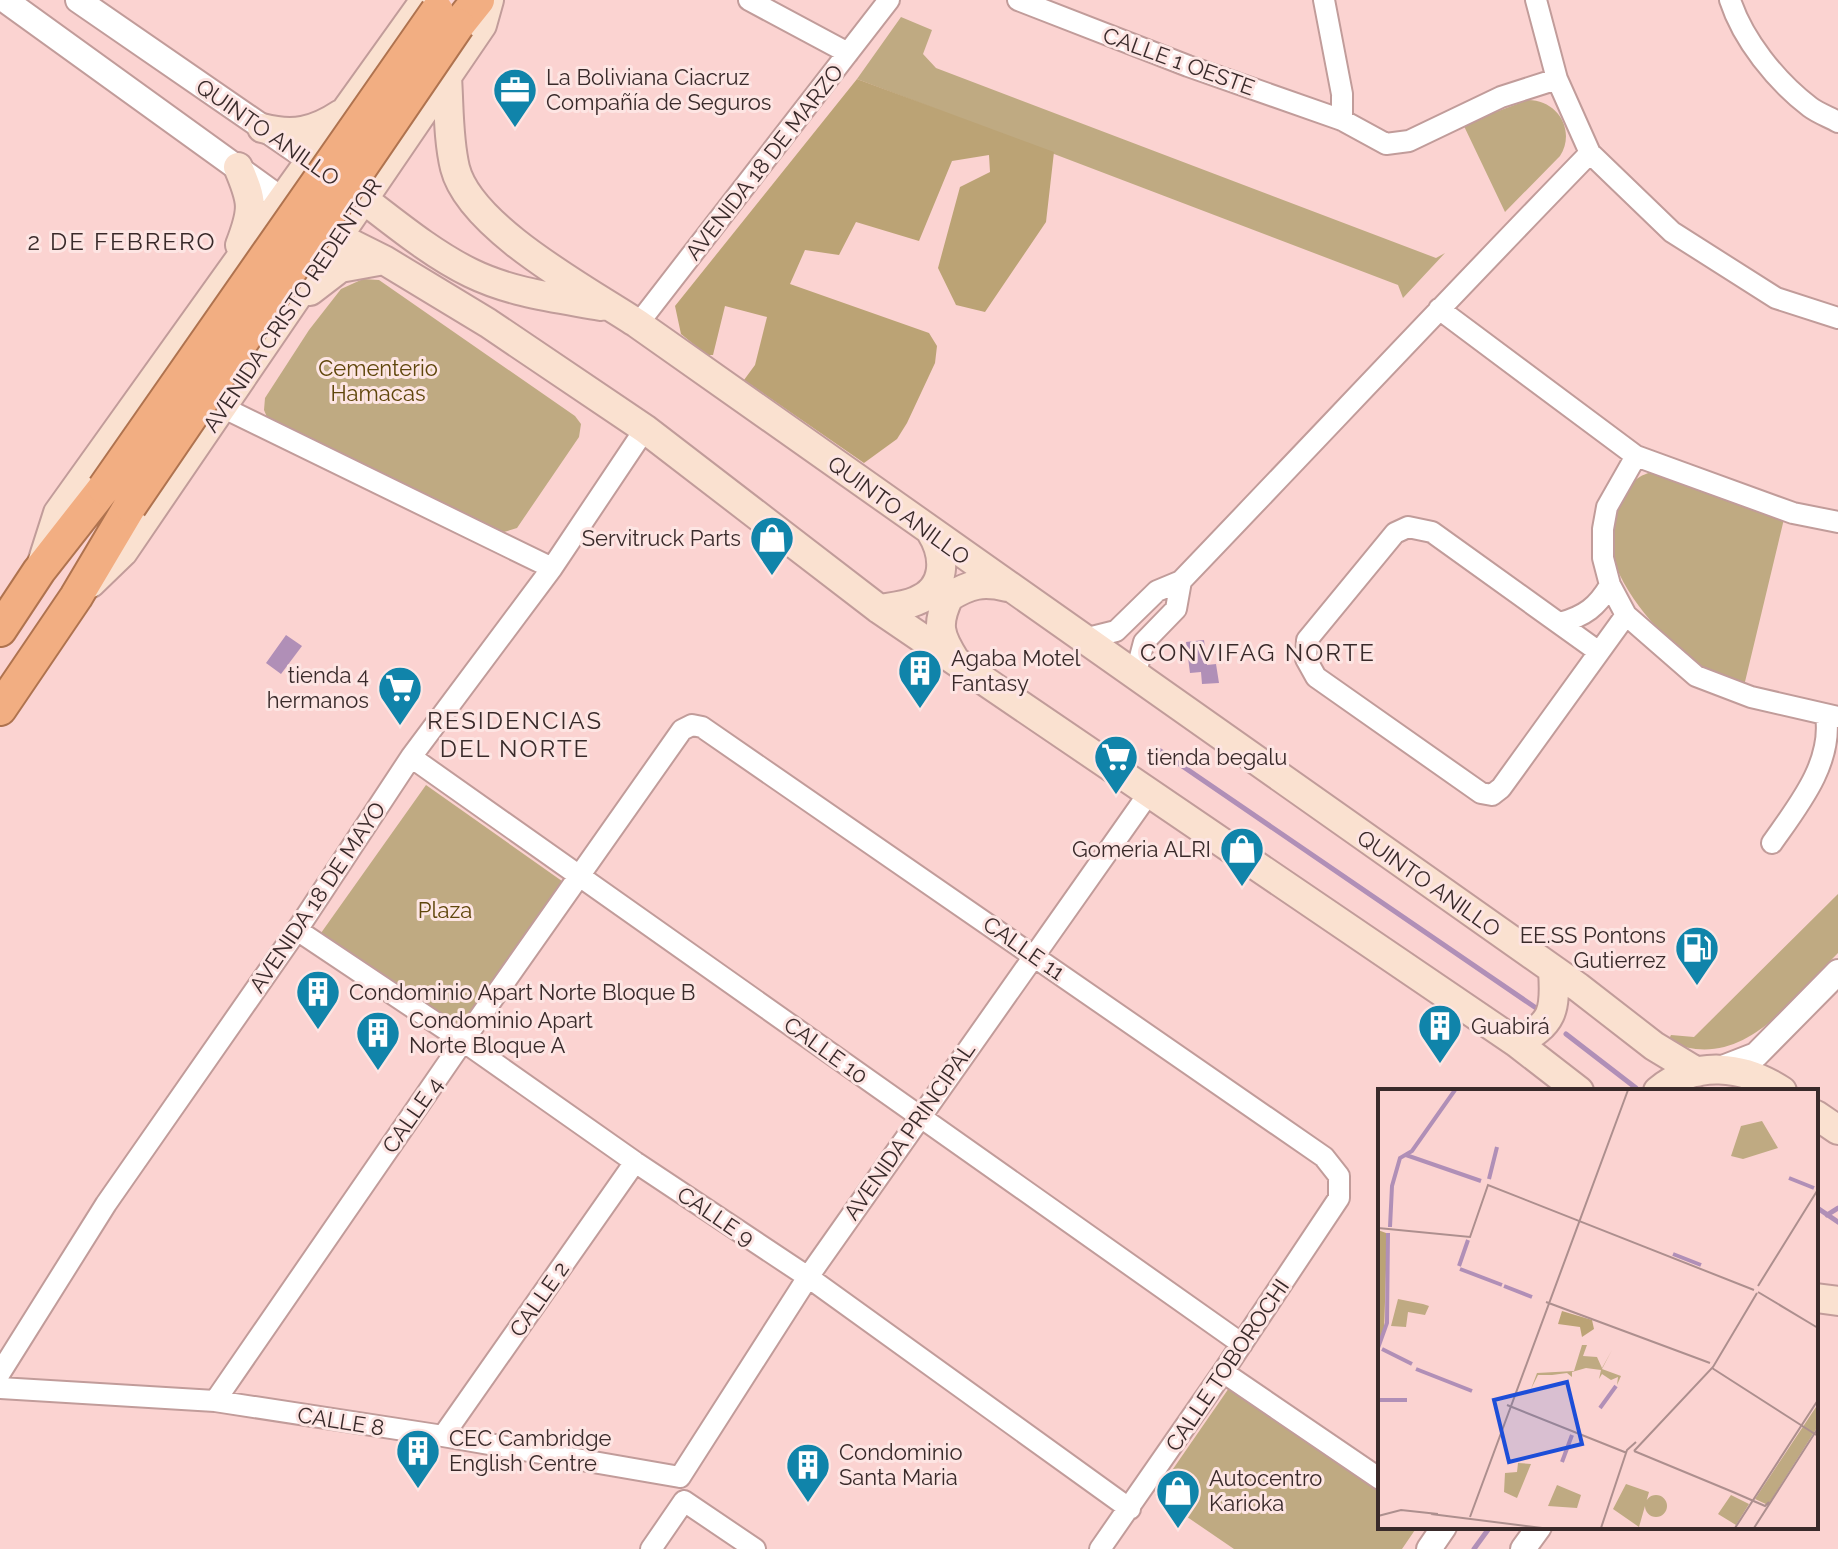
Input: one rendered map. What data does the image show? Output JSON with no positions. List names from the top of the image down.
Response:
{
  "streets": {
    "highway": ["AVENIDA CRISTO REDENTOR"],
    "main road": ["QUINTO ANILLO"],
    "street": [
      "CALLE 1 OESTE",
      "AVENIDA 18 DE MARZO",
      "AVENIDA 18 DE MAYO",
      "CALLE 11",
      "CALLE 10",
      "CALLE 4",
      "AVENIDA PRINCIPAL",
      "CALLE 9",
      "CALLE 2",
      "CALLE TOBOROCHI",
      "CALLE 8"
    ]
  },
  "crossings": [
    ["QUINTO ANILLO", "AVENIDA 18 DE MARZO"],
    ["QUINTO ANILLO", "AVENIDA CRISTO REDENTOR"],
    ["QUINTO ANILLO", "AVENIDA 18 DE MAYO"],
    ["QUINTO ANILLO", "AVENIDA PRINCIPAL"],
    ["AVENIDA 18 DE MAYO", "CALLE 10"],
    ["AVENIDA 18 DE MAYO", "CALLE 9"],
    ["CALLE 11", "CALLE 4"],
    ["CALLE 11", "AVENIDA PRINCIPAL"],
    ["CALLE 11", "CALLE TOBOROCHI"],
    ["CALLE 10", "CALLE 4"],
    ["CALLE 10", "AVENIDA PRINCIPAL"],
    ["CALLE 10", "CALLE TOBOROCHI"],
    ["CALLE 4", "CALLE 9"],
    ["CALLE 4", "CALLE 8"],
    ["AVENIDA PRINCIPAL", "CALLE 9"],
    ["AVENIDA PRINCIPAL", "CALLE 8"],
    ["CALLE 9", "CALLE 2"],
    ["CALLE 9", "CALLE TOBOROCHI"],
    ["CALLE 2", "CALLE 8"]
  ],
  "districts": ["2 DE FEBRERO", "CONVIFAG NORTE", "RESIDENCIAS DEL NORTE"],
  "parks": ["Cementerio Hamacas", "Plaza"],
  "places": {
    "office": ["La Boliviana Ciacruz Compañía de Seguros"],
    "shop": ["Servitruck Parts", "Gomeria ALRI", "Autocentro Karioka"],
    "building": [
      "Agaba Motel Fantasy",
      "Condominio Apart Norte Bloque B",
      "Guabirá",
      "Condominio Apart Norte Bloque A",
      "CEC Cambridge English Centre",
      "Condominio Santa Maria"
    ],
    "supermarket": ["tienda 4 hermanos", "tienda begalu"],
    "fuel station": ["EE.SS Pontons Gutierrez"]
  }
}
